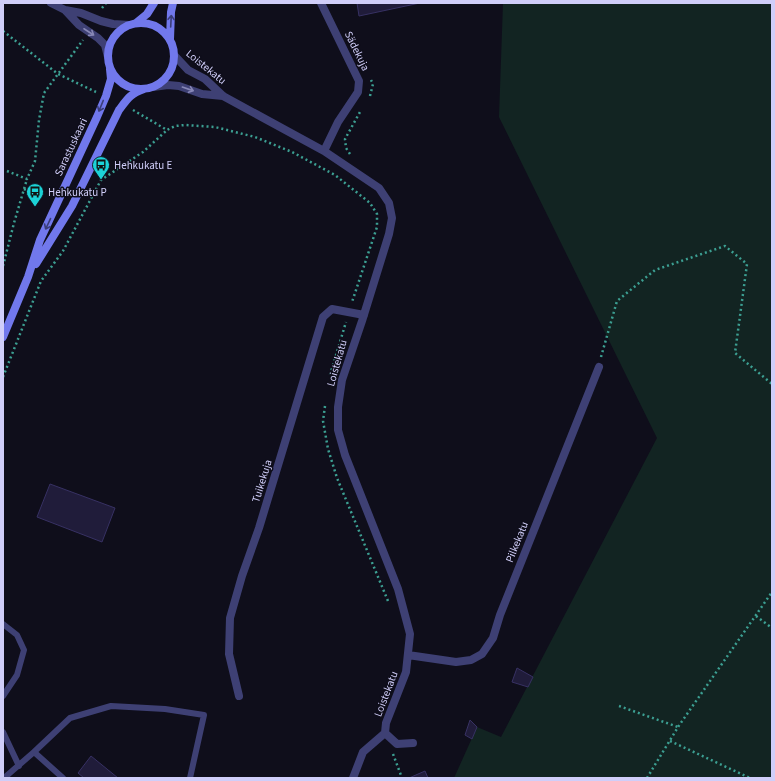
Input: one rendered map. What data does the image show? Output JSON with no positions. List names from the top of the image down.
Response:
{
  "streets": {
    "street": [
      "Sädekuja",
      "Loistekatu",
      "Sarastuskaari",
      "Tuikekuja",
      "Pilkekatu"
    ]
  },
  "crossings": [
    ["Sädekuja", "Loistekatu"],
    ["Loistekatu", "Sarastuskaari"],
    ["Loistekatu", "Tuikekuja"],
    ["Loistekatu", "Pilkekatu"]
  ],
  "places": {
    "bus stop": ["Hehkukatu E", "Hehkukatu P"]
  }
}
